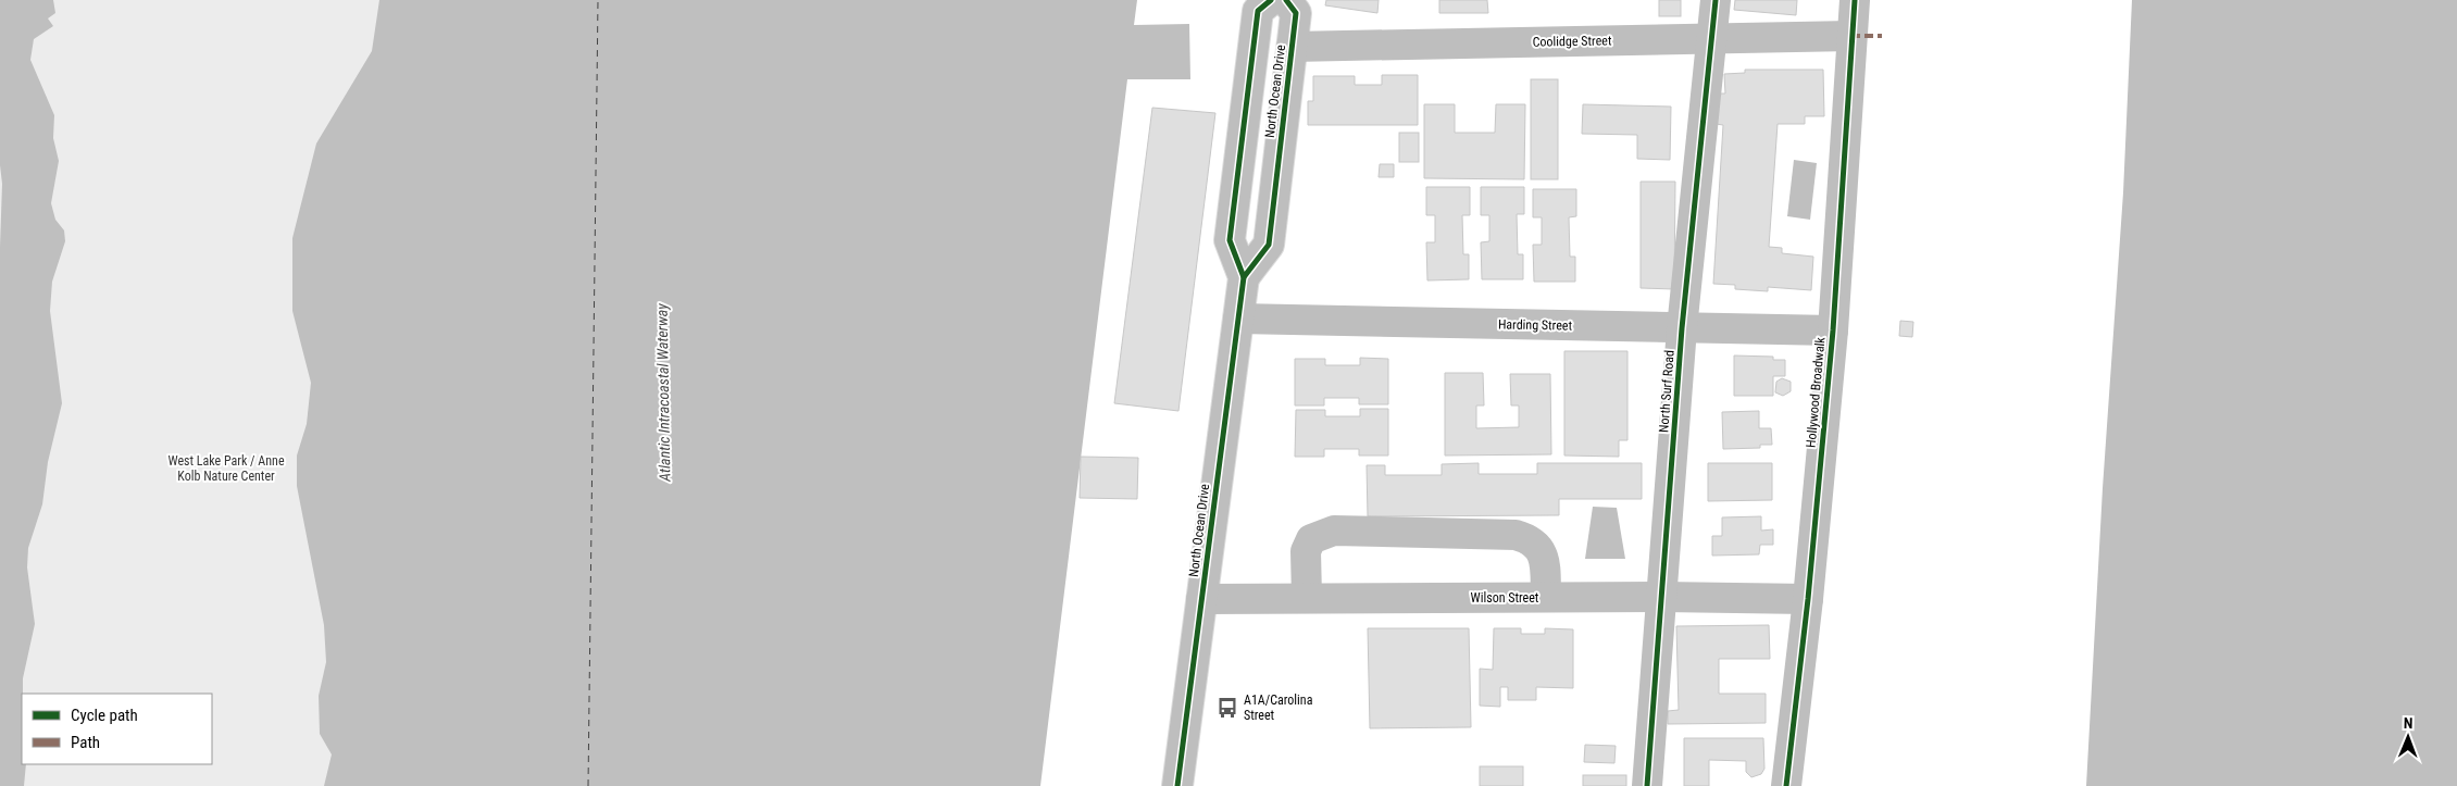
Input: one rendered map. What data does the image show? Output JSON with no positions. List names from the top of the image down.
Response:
{
  "streets": {
    "street": [
      "Coolidge Street",
      "North Ocean Drive",
      "Harding Street",
      "North Surf Road",
      "Hollywood Broadwalk",
      "Wilson Street"
    ]
  },
  "crossings": [
    ["Coolidge Street", "North Ocean Drive"],
    ["Coolidge Street", "North Surf Road"],
    ["Coolidge Street", "Hollywood Broadwalk"],
    ["North Ocean Drive", "Harding Street"],
    ["North Ocean Drive", "Wilson Street"],
    ["Harding Street", "North Surf Road"],
    ["Harding Street", "Hollywood Broadwalk"],
    ["North Surf Road", "Wilson Street"],
    ["Hollywood Broadwalk", "Wilson Street"]
  ],
  "water": ["Atlantic Intracoastal Waterway"],
  "parks": ["West Lake Park / Anne Kolb Nature Center"],
  "places": {
    "bus stop": ["A1A/Carolina Street"]
  },
  "legend": ["Cycle path", "Path"],
  "north": "top"
}
